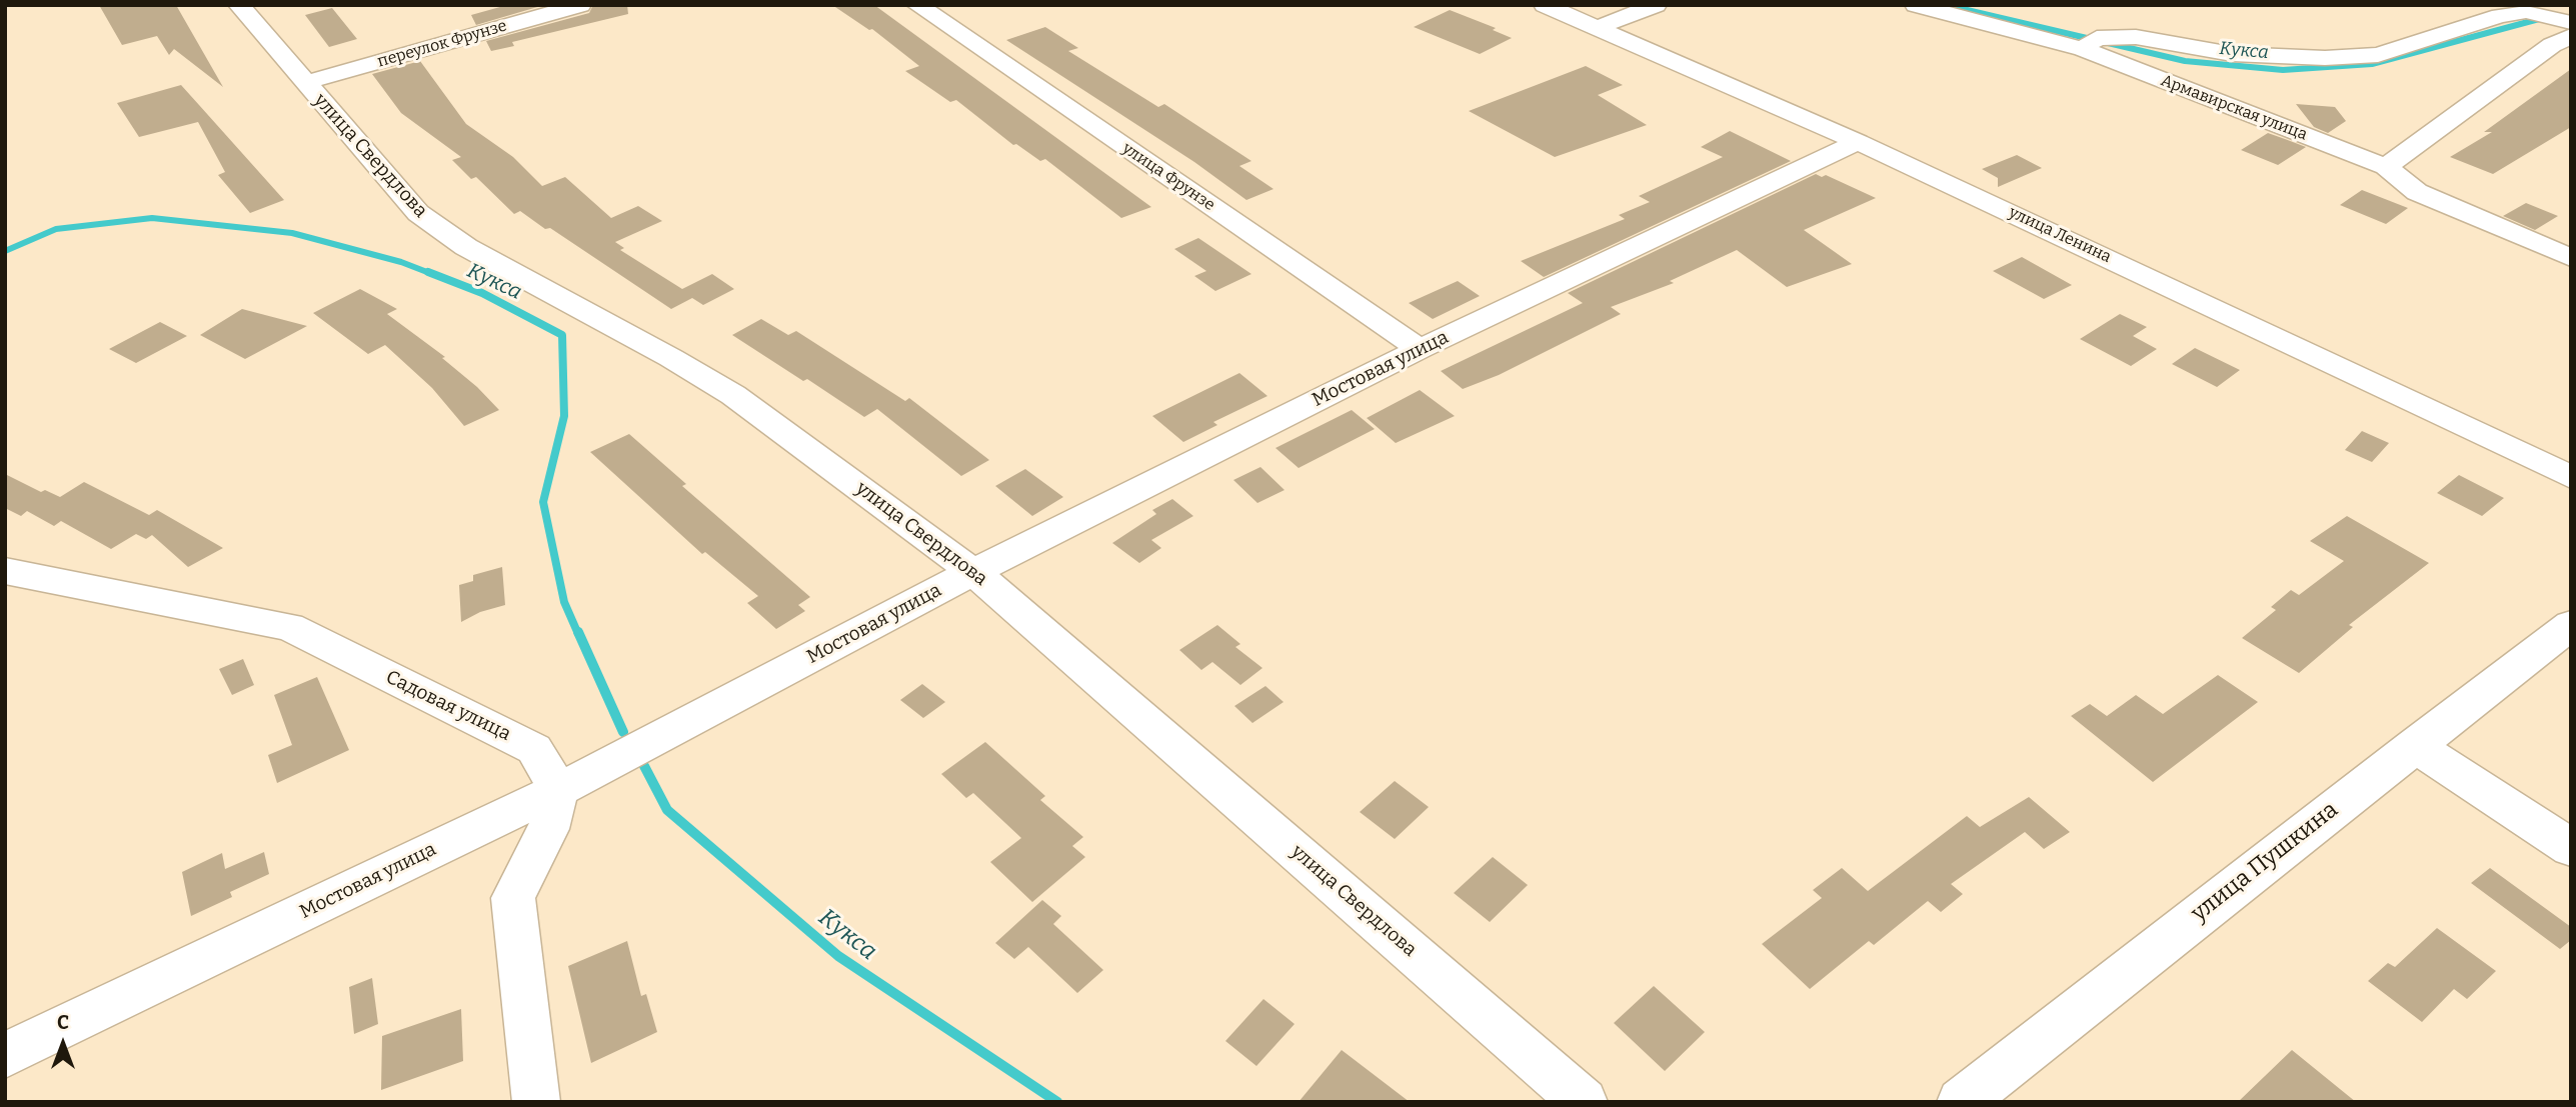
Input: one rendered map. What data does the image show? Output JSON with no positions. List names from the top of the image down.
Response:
{
  "streets": {
    "street": [
      "переулок Фрунзе",
      "Армавирская улица",
      "улица Свердлова",
      "улица Фрунзе",
      "улица Ленина",
      "Мостовая улица",
      "Садовая улица",
      "улица Пушкина"
    ]
  },
  "crossings": [
    ["переулок Фрунзе", "улица Свердлова"],
    ["улица Свердлова", "Мостовая улица"],
    ["улица Фрунзе", "Мостовая улица"],
    ["улица Ленина", "Мостовая улица"],
    ["Мостовая улица", "Садовая улица"]
  ],
  "water": ["Кукса"],
  "north": "top"
}
